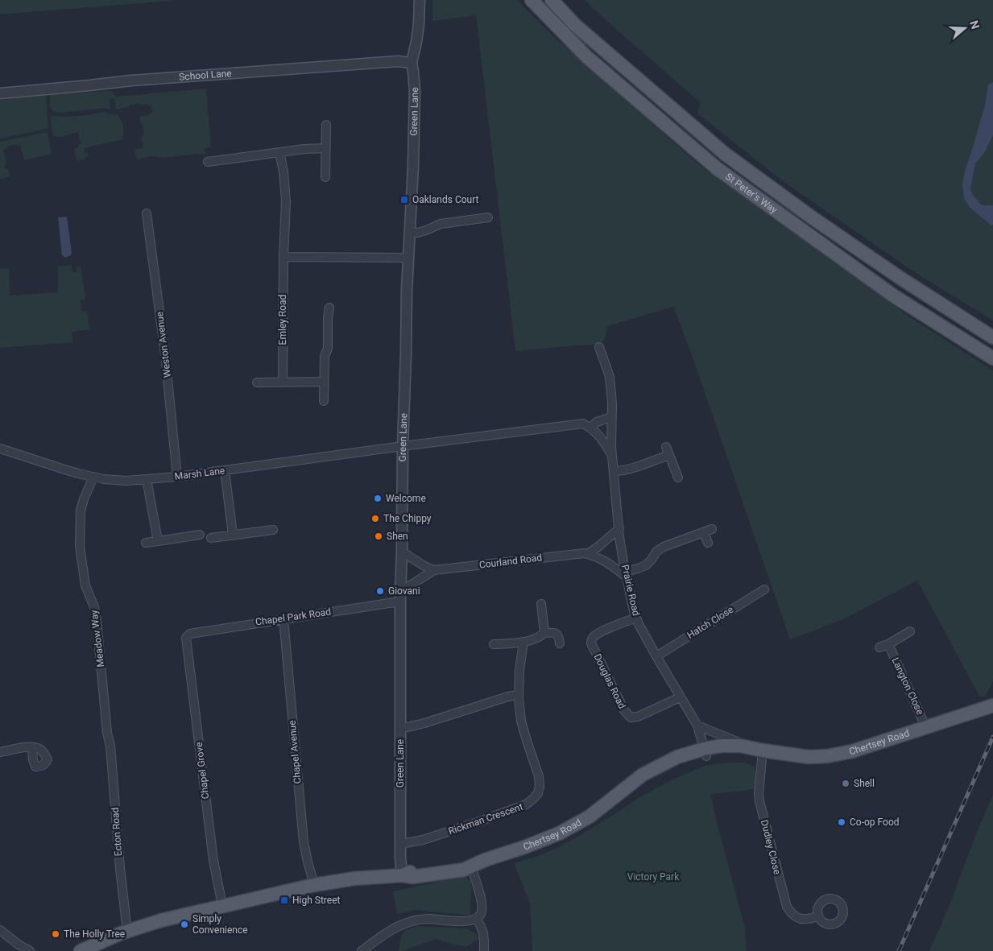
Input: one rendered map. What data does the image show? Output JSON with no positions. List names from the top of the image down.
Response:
{
  "streets": {
    "main road": ["St Peter's Way", "Chertsey Road"],
    "street": [
      "School Lane",
      "Green Lane",
      "Emley Road",
      "Weston Avenue",
      "Marsh Lane",
      "Courland Road",
      "Prairie Road",
      "Chapel Park Road",
      "Hatch Close",
      "Meadow Way",
      "Douglas Road",
      "Langton Close",
      "Chapel Avenue",
      "Chapel Grove",
      "Rickman Crescent",
      "Ecton Road",
      "Dudley Close"
    ]
  },
  "crossings": [
    ["School Lane", "Green Lane"],
    ["Green Lane", "Marsh Lane"],
    ["Green Lane", "Courland Road"],
    ["Green Lane", "Chapel Park Road"],
    ["Green Lane", "Chertsey Road"],
    ["Green Lane", "Rickman Crescent"],
    ["Weston Avenue", "Marsh Lane"],
    ["Marsh Lane", "Meadow Way"],
    ["Courland Road", "Prairie Road"],
    ["Courland Road", "Chapel Park Road"],
    ["Prairie Road", "Hatch Close"],
    ["Prairie Road", "Douglas Road"],
    ["Prairie Road", "Chertsey Road"],
    ["Chapel Park Road", "Chapel Avenue"],
    ["Chapel Park Road", "Chapel Grove"],
    ["Meadow Way", "Ecton Road"],
    ["Langton Close", "Chertsey Road"],
    ["Chertsey Road", "Dudley Close"]
  ],
  "parks": ["Victory Park"],
  "places": {
    "transit": ["Oaklands Court", "High Street"],
    "other": [
      "Welcome",
      "The Chippy",
      "Shen",
      "Giovani",
      "Shell",
      "Co-op Food",
      "Simply Convenience",
      "The Holly Tree"
    ]
  },
  "north": "right"
}
